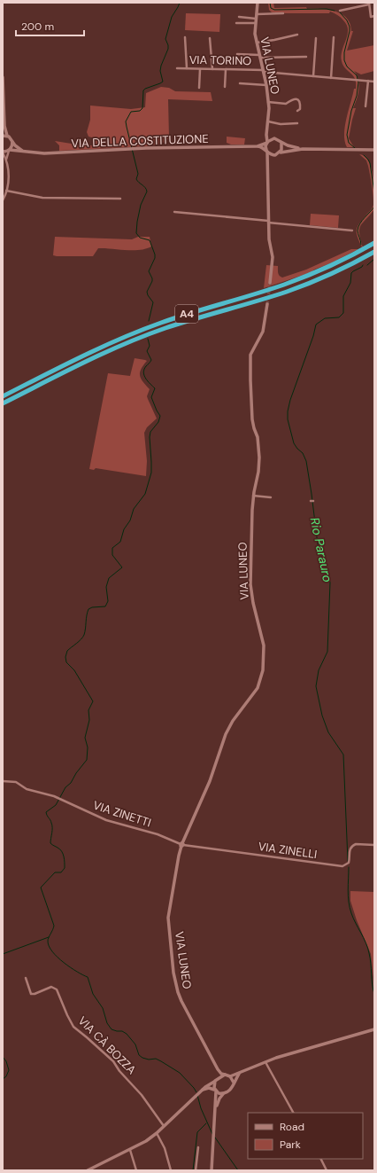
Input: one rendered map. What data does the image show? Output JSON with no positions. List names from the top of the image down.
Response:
{
  "streets": {
    "highway": ["A4"],
    "street": [
      "VIA TORINO",
      "VIA LUNEO",
      "VIA DELLA COSTITUZIONE",
      "VIA ZINETTI",
      "VIA ZINELLI",
      "VIA CÀ BOZZA"
    ]
  },
  "crossings": [
    ["VIA TORINO", "VIA LUNEO"],
    ["VIA LUNEO", "VIA DELLA COSTITUZIONE"],
    ["VIA LUNEO", "VIA ZINETTI"],
    ["VIA LUNEO", "VIA ZINELLI"],
    ["VIA ZINETTI", "VIA ZINELLI"]
  ],
  "water": ["Rio Parauro"],
  "legend": ["Road", "Park"],
  "scale_bar": "200 m"
}
